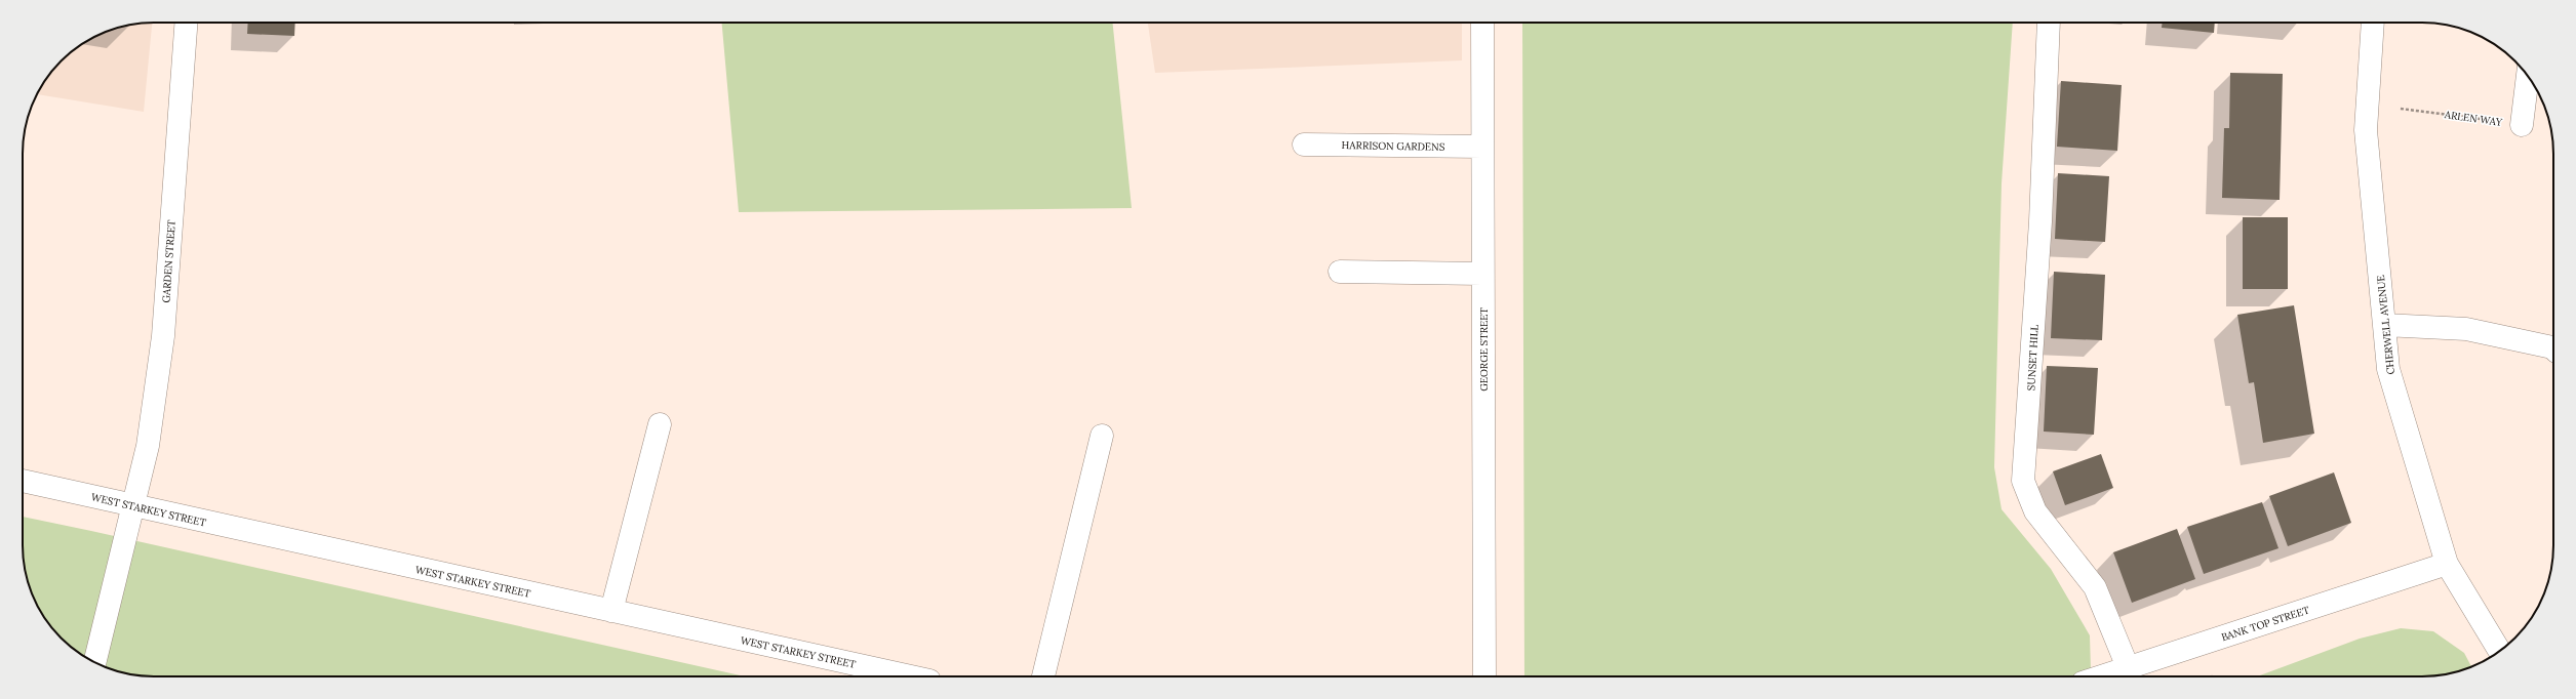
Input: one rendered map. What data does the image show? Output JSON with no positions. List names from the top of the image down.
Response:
{
  "streets": {
    "street": [
      "HARRISON GARDENS",
      "GARDEN STREET",
      "CHERWELL AVENUE",
      "GEORGE STREET",
      "SUNSET HILL",
      "WEST STARKEY STREET",
      "BANK TOP STREET"
    ],
    "path": ["ARLEN WAY"]
  },
  "crossings": [
    ["ARLEN WAY", "CHERWELL AVENUE"],
    ["HARRISON GARDENS", "GEORGE STREET"],
    ["GARDEN STREET", "WEST STARKEY STREET"],
    ["CHERWELL AVENUE", "BANK TOP STREET"],
    ["SUNSET HILL", "BANK TOP STREET"]
  ]
}
